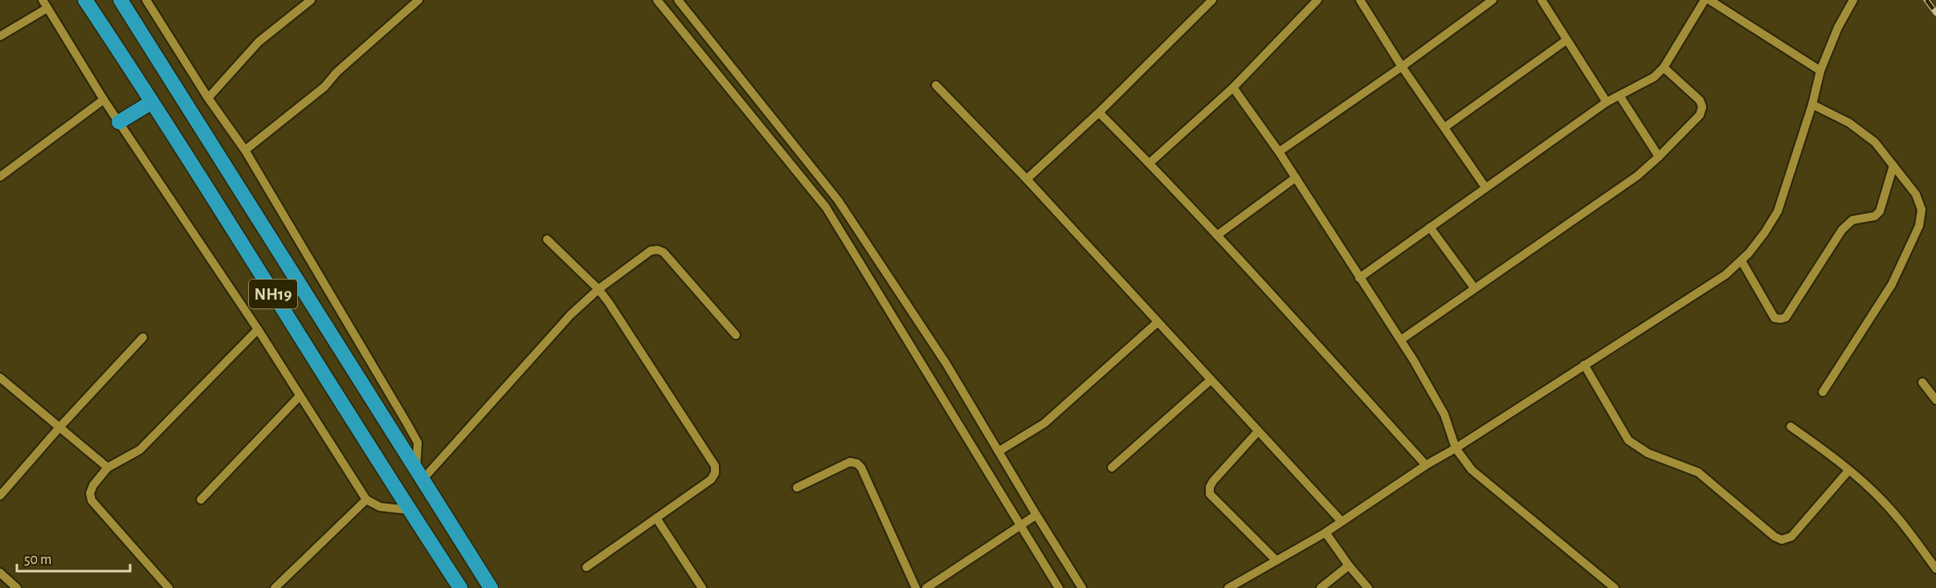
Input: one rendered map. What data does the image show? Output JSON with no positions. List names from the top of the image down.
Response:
{
  "streets": {
    "highway": ["NH19"]
  },
  "scale_bar": "50 m"
}
